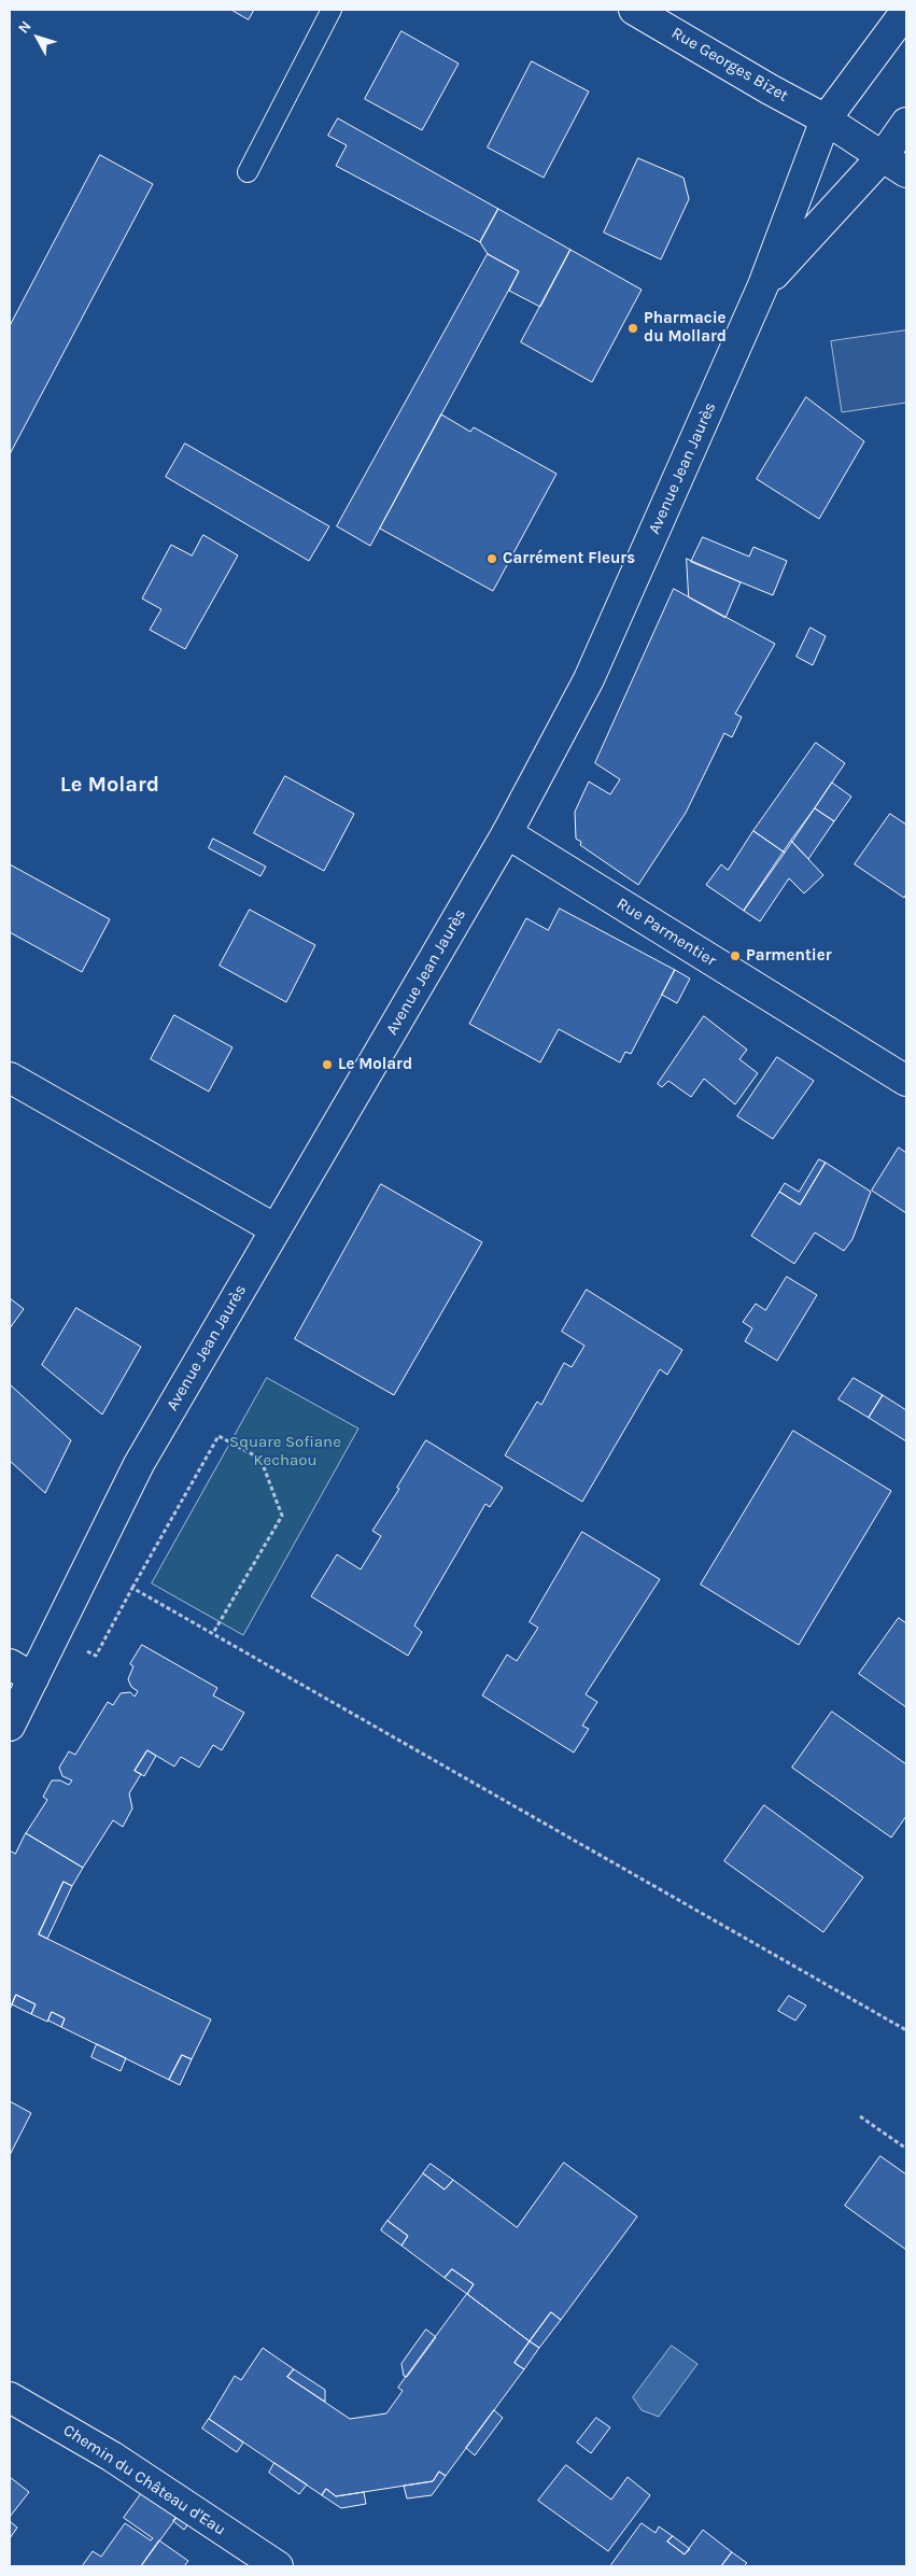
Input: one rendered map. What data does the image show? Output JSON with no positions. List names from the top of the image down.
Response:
{
  "streets": {
    "main road": [
      "Rue Georges Bizet",
      "Avenue Jean Jaurès",
      "Rue Parmentier",
      "Chemin du Château d'Eau"
    ]
  },
  "crossings": [
    ["Rue Georges Bizet", "Avenue Jean Jaurès"],
    ["Avenue Jean Jaurès", "Rue Parmentier"]
  ],
  "districts": ["Le Molard"],
  "parks": ["Square Sofiane Kechaou"],
  "places": [
    "Pharmacie du Mollard",
    "Carrément Fleurs",
    "Parmentier",
    "Le Molard"
  ],
  "north": "top left"
}
